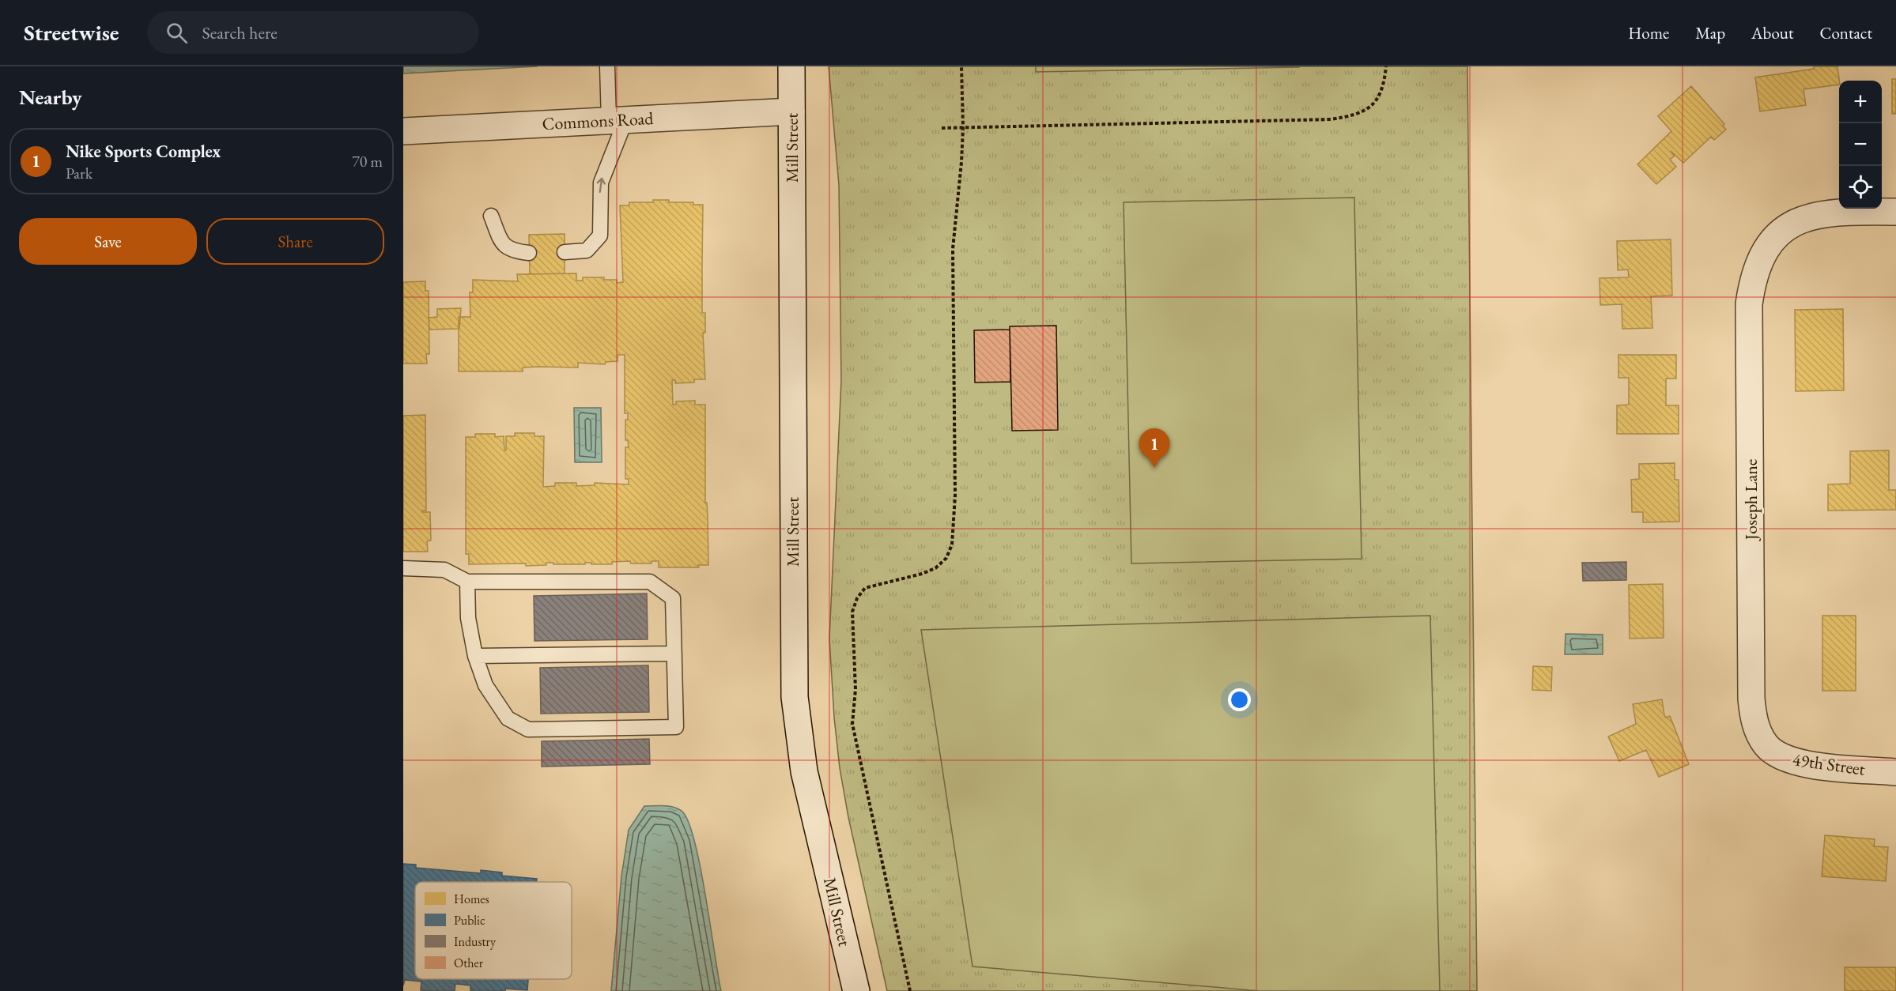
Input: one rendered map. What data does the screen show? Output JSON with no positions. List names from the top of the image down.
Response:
{
  "streets": {
    "street": [
      "Commons Road",
      "Mill Street",
      "Joseph Lane",
      "49th Street"
    ]
  },
  "crossings": [
    ["Commons Road", "Mill Street"],
    ["Joseph Lane", "49th Street"]
  ],
  "legend": [
    "Homes",
    "Public",
    "Industry",
    "Other"
  ],
  "page": {
    "header": "Streetwise",
    "search": "Search here",
    "nav": [
      "Home",
      "Map",
      "About",
      "Contact"
    ],
    "heading": "Nearby",
    "map_buttons": ["+", "−"],
    "list": [
      {
        "mark": "1",
        "name": "Nike Sports Complex",
        "note": "Park",
        "value": "70 m"
      }
    ],
    "buttons": ["Save", "Share"],
    "pins": "1"
  }
}
